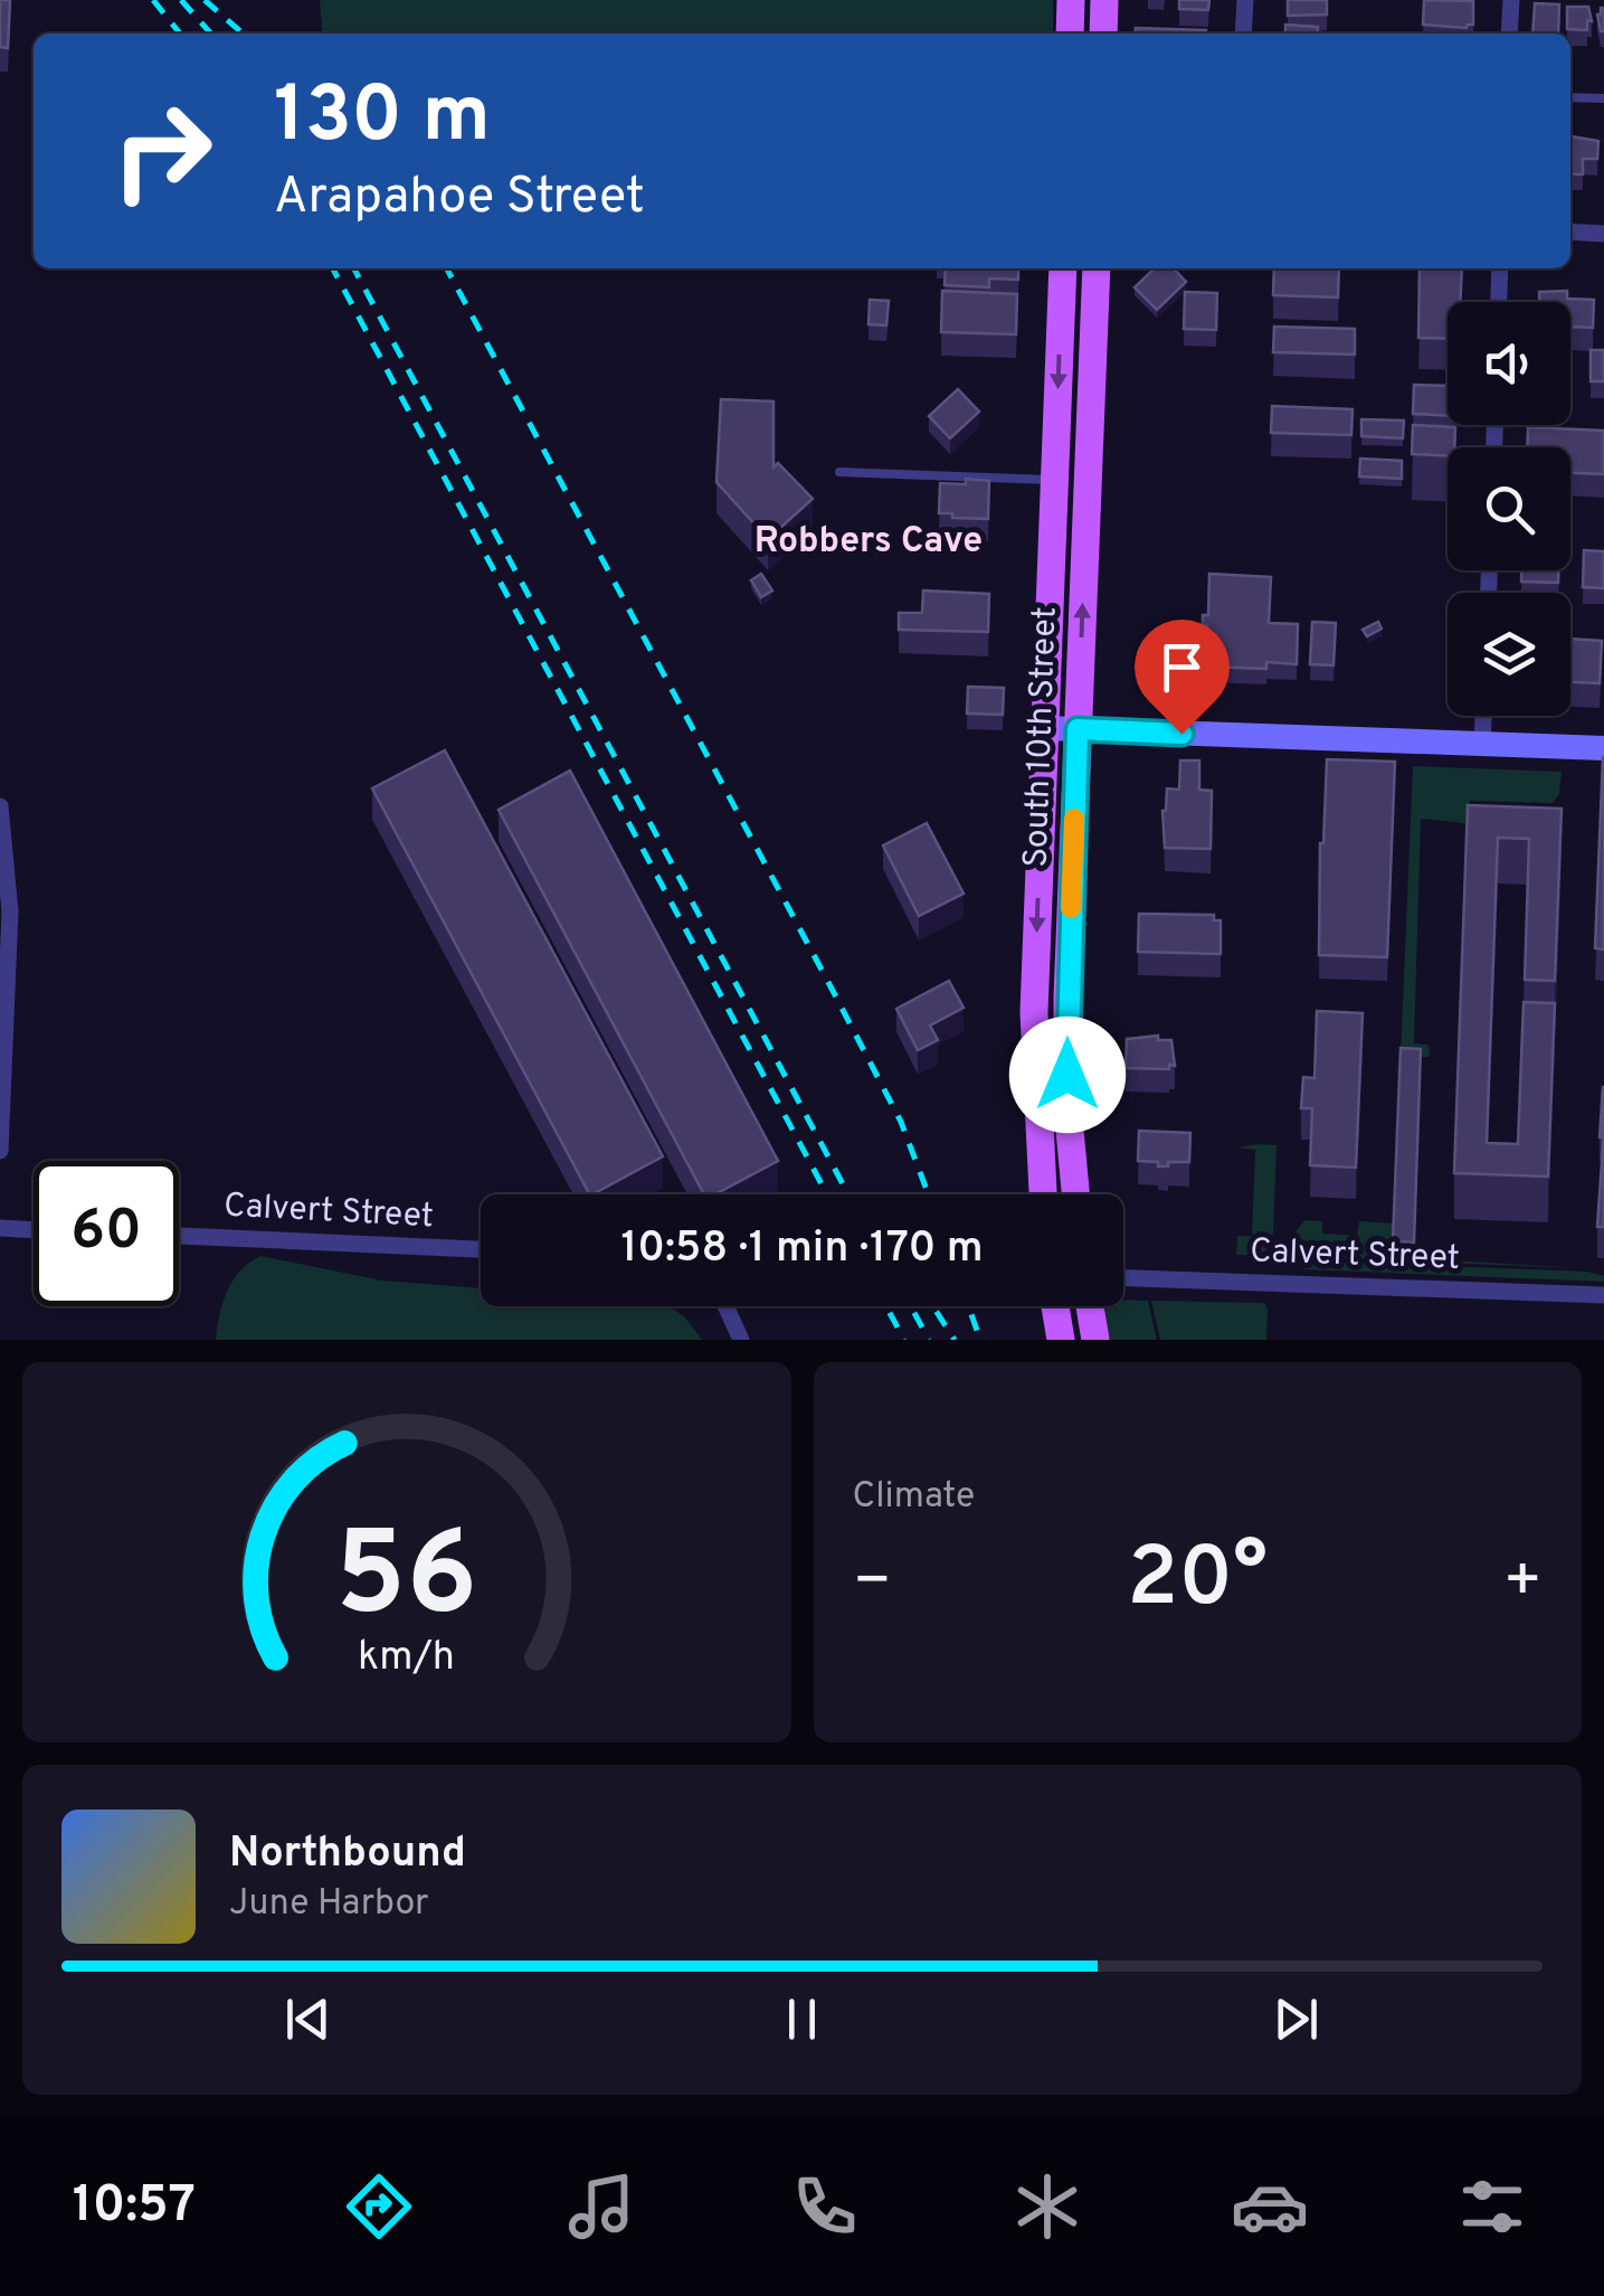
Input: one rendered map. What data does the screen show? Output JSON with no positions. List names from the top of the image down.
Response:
{
  "streets": {
    "main road": ["South 10th Street"],
    "street": ["Calvert Street"]
  },
  "districts": ["Robbers Cave"],
  "page": {
    "turn": ["130 m", "Arapahoe Street"],
    "limit": "60",
    "trip": "10:58 · 1 min · 170 m",
    "tile": "Climate",
    "heat": ["−", "20°", "+"],
    "song": ["Northbound", "June Harbor"],
    "tabs": "10:57",
    "gauge": ["56", "km/h"]
  }
}
